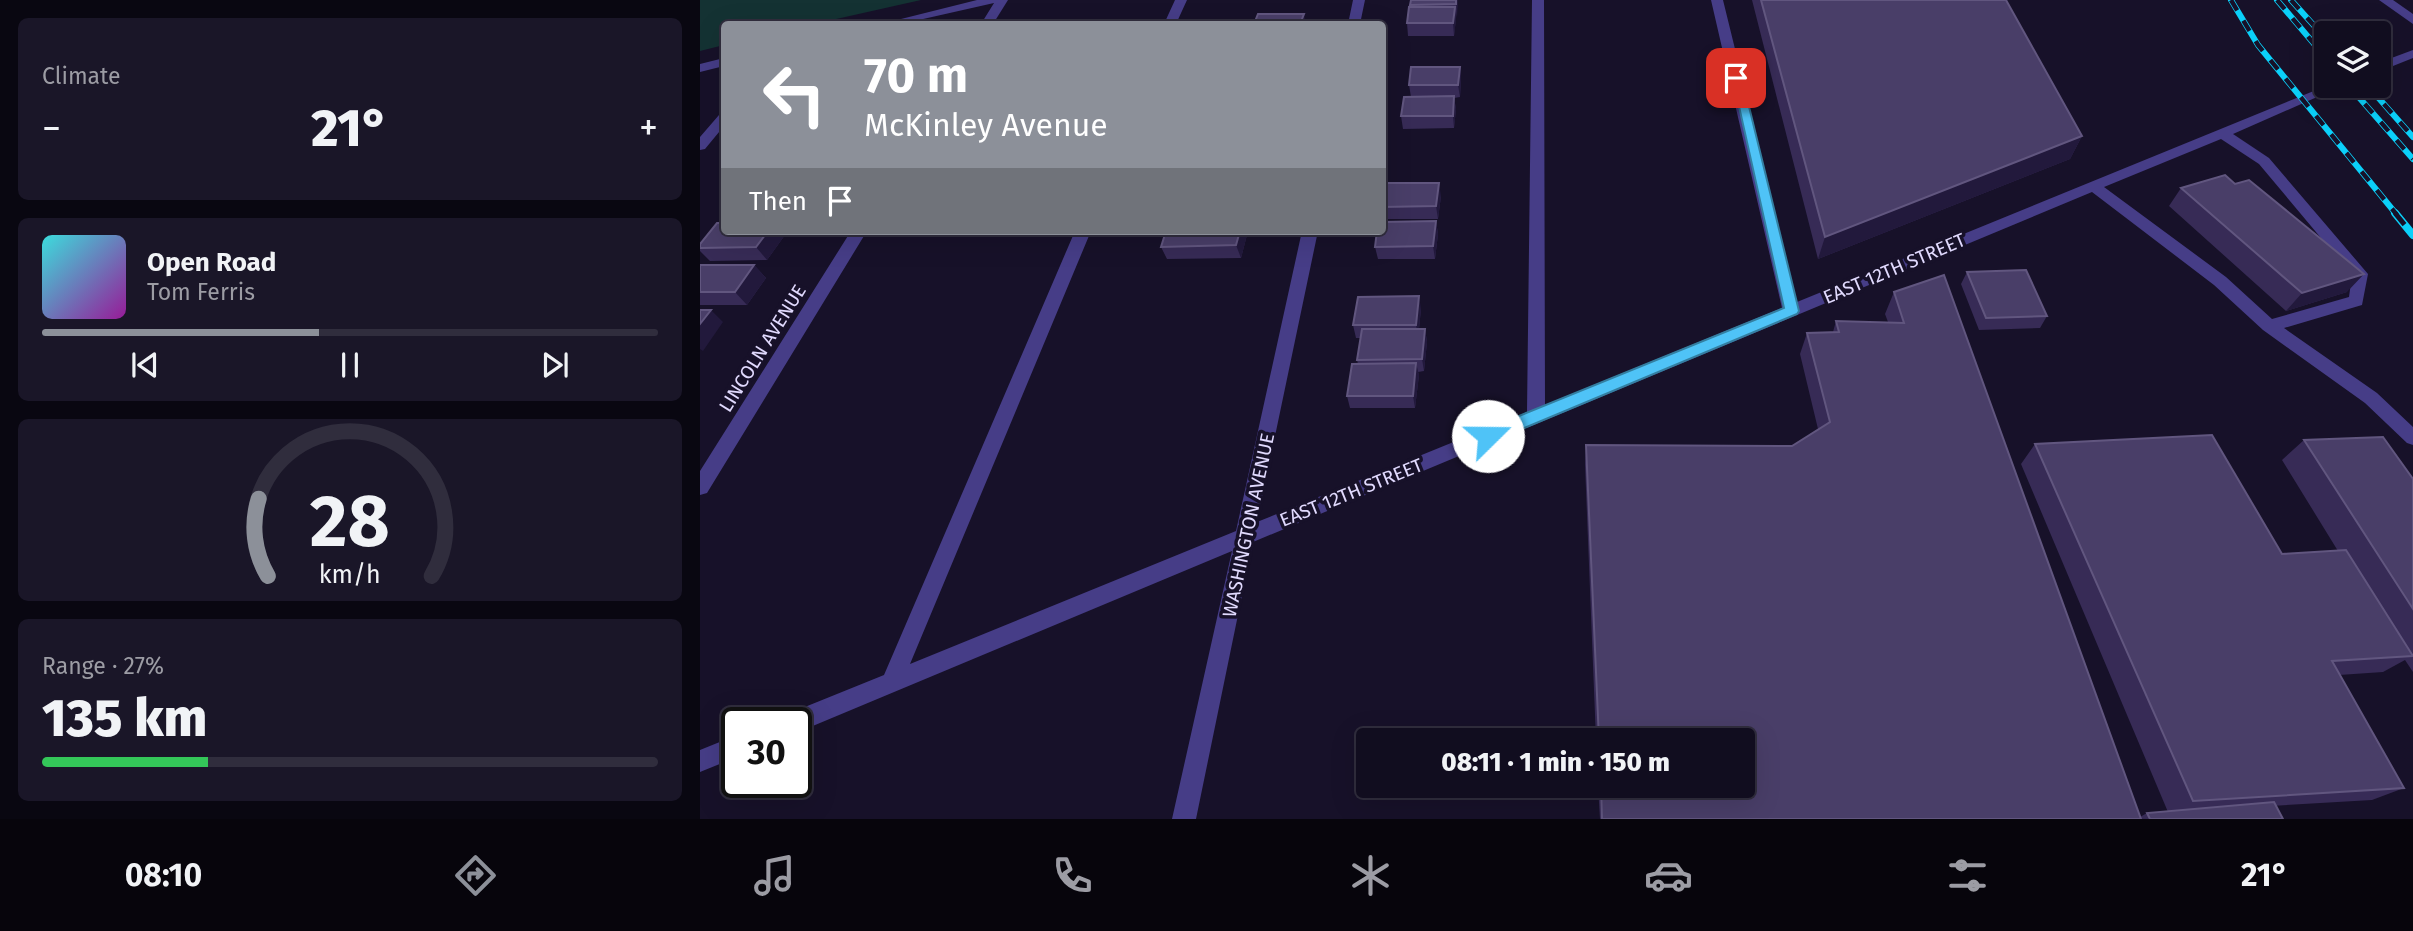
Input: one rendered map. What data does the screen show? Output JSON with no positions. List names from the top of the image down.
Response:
{
  "streets": {
    "street": ["EAST 12TH STREET", "LINCOLN AVENUE", "WASHINGTON AVENUE"]
  },
  "crossings": [
    ["EAST 12TH STREET", "WASHINGTON AVENUE"]
  ],
  "page": {
    "tile": [
      "Climate",
      ["Range · 27%", "135 km"]
    ],
    "turn": ["70 m", "McKinley Avenue"],
    "heat": ["−", "21°", "+"],
    "then": "Then",
    "song": ["Open Road", "Tom Ferris"],
    "limit": "30",
    "trip": "08:11 · 1 min · 150 m",
    "tabs": ["08:10", "21°"],
    "gauge": ["28", "km/h"]
  }
}
